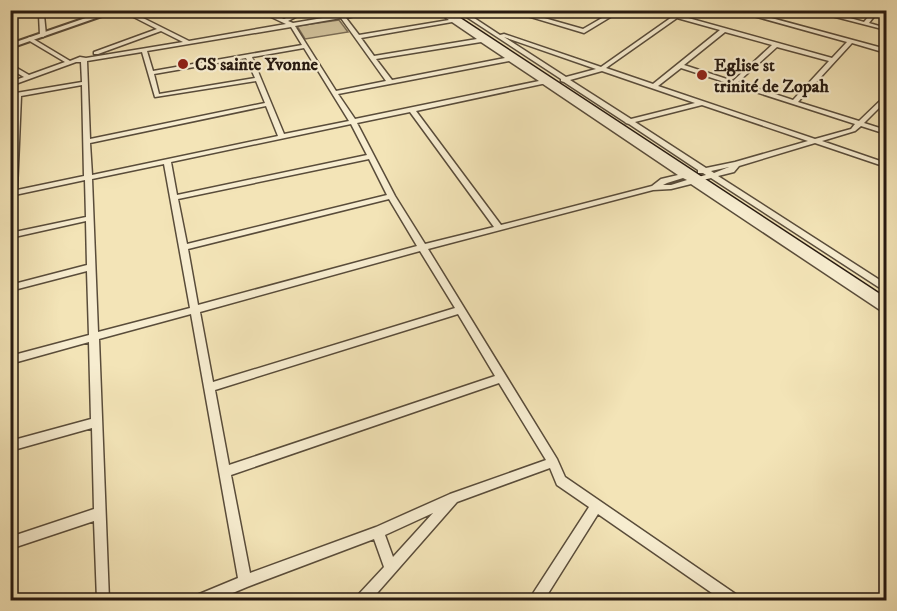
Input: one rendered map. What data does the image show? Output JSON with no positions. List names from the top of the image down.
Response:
{
  "places": ["CS sainte Yvonne", "Eglise st trinité de Zopah"]
}
